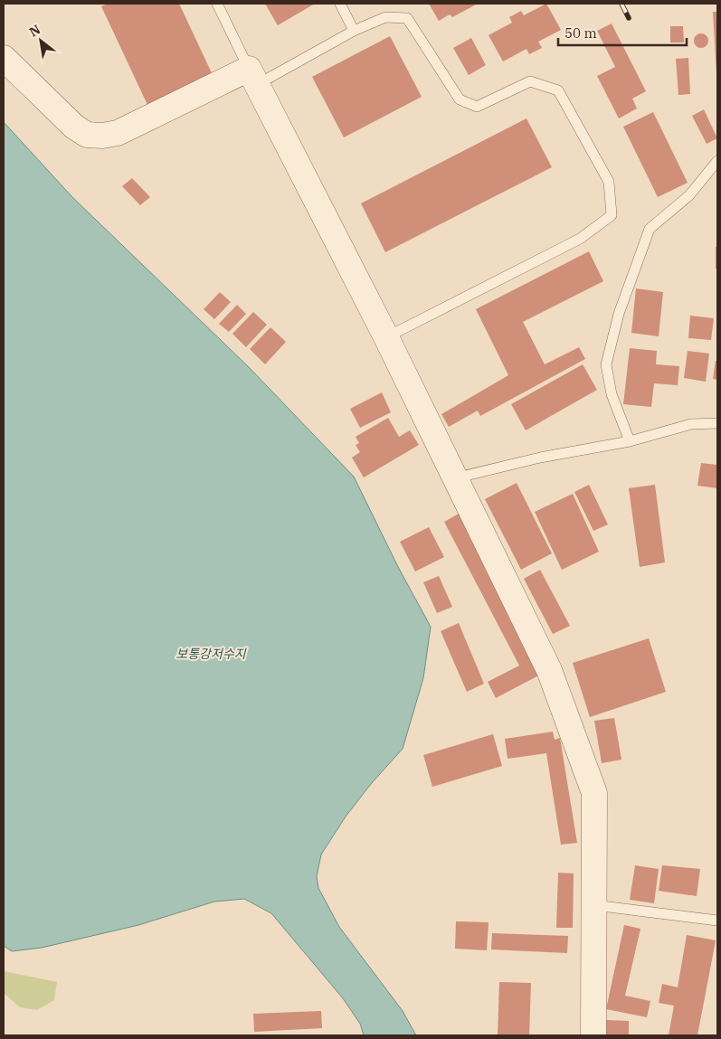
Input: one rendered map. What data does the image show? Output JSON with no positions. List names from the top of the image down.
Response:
{
  "water": ["보통강저수지"],
  "scale_bar": "50 m",
  "north": "top left"
}
